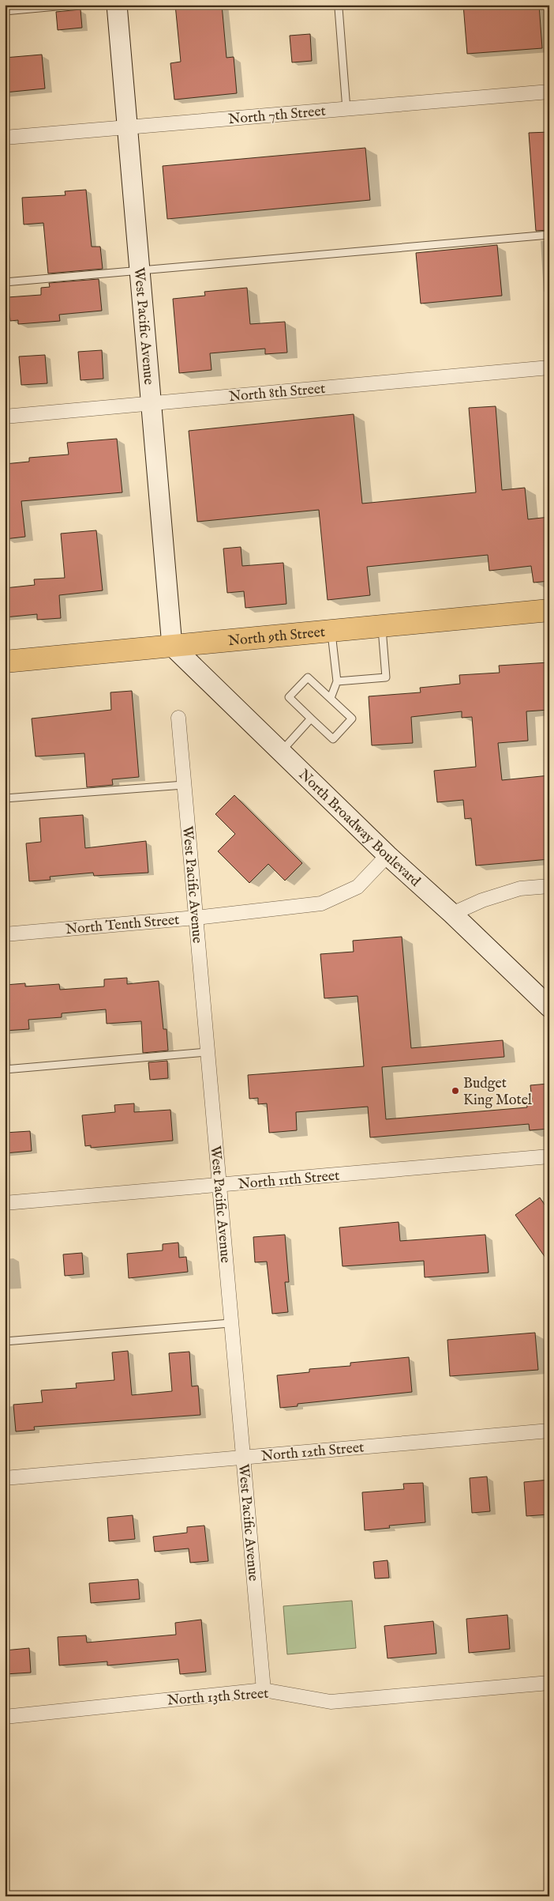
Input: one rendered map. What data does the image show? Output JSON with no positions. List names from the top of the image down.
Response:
{
  "streets": {
    "main road": ["West Pacific Avenue", "North 9th Street", "North Broadway Boulevard"],
    "street": [
      "North 7th Street",
      "North 8th Street",
      "North Tenth Street",
      "North 11th Street",
      "North 12th Street",
      "North 13th Street"
    ]
  },
  "crossings": [
    ["North 7th Street", "West Pacific Avenue"],
    ["West Pacific Avenue", "North 8th Street"],
    ["West Pacific Avenue", "North 9th Street"],
    ["West Pacific Avenue", "North Broadway Boulevard"],
    ["West Pacific Avenue", "North Tenth Street"],
    ["West Pacific Avenue", "North 11th Street"],
    ["West Pacific Avenue", "North 12th Street"],
    ["West Pacific Avenue", "North 13th Street"],
    ["North 9th Street", "North Broadway Boulevard"],
    ["North Broadway Boulevard", "North Tenth Street"]
  ],
  "places": ["Budget King Motel"]
}
